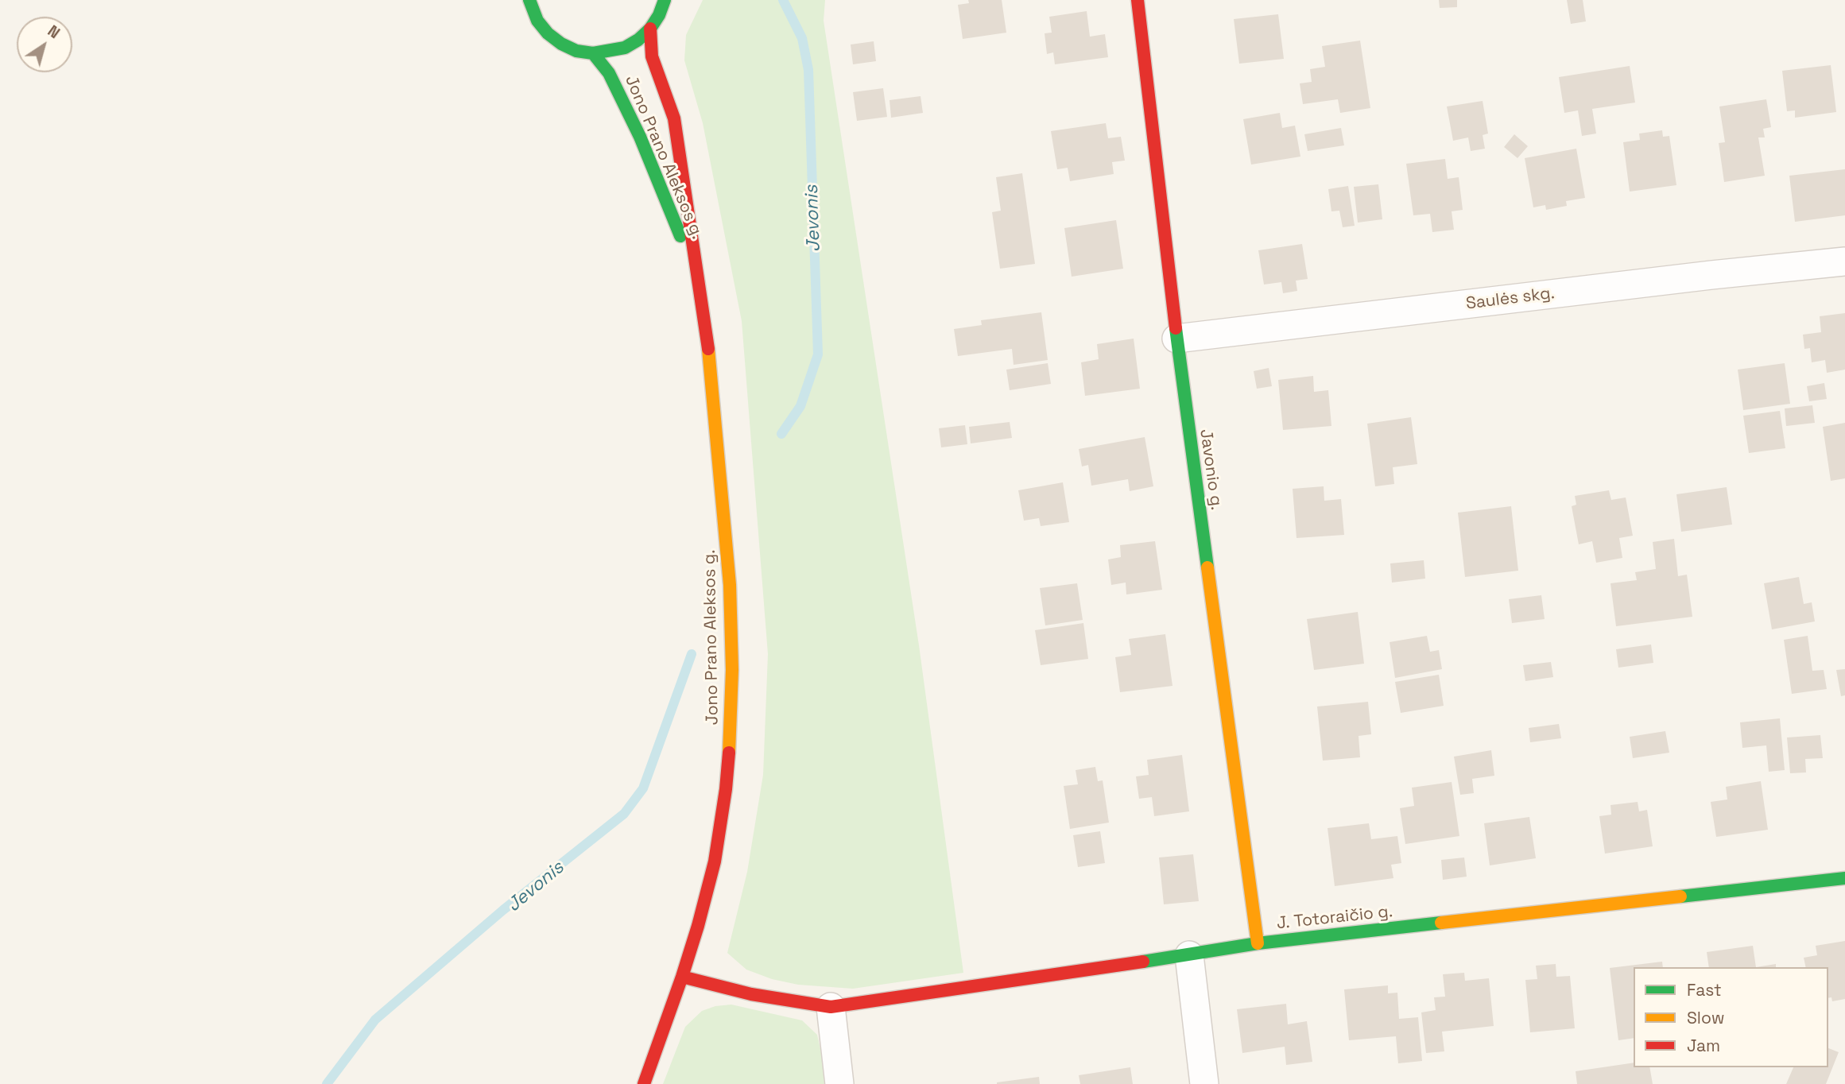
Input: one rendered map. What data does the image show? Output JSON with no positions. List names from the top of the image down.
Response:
{
  "streets": {
    "street": [
      "Jono Prano Aleksos g.",
      "Saulės skg.",
      "Javonio g.",
      "J. Totoraičio g."
    ]
  },
  "crossings": [
    ["Jono Prano Aleksos g.", "J. Totoraičio g."],
    ["Saulės skg.", "Javonio g."],
    ["Javonio g.", "J. Totoraičio g."]
  ],
  "water": ["Jevonis"],
  "legend": ["Fast", "Slow", "Jam"],
  "north": "top right"
}
